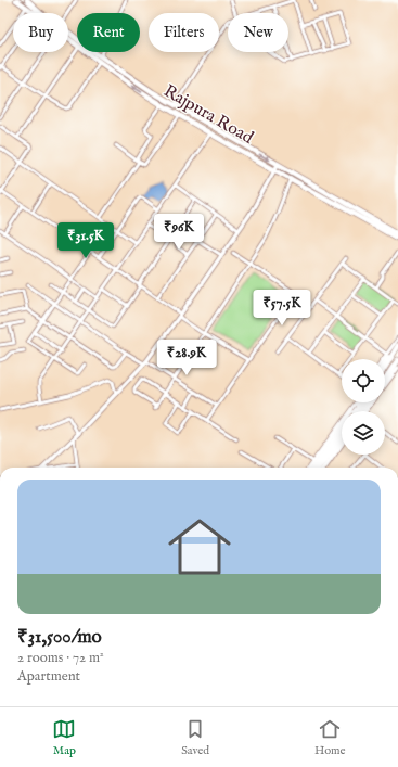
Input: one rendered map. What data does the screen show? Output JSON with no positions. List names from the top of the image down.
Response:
{
  "streets": {
    "main road": ["Rajpura Road"]
  },
  "page": {
    "chip": [
      "Buy",
      "Rent",
      "Filters",
      "New"
    ],
    "price": [
      "₹96K",
      "₹31.5K",
      "₹57.5K",
      "₹28.9K"
    ],
    "list": [
      {
        "name": "₹31,500/mo",
        "note": "2 rooms · 72 m² · Apartment"
      }
    ],
    "tabs": ["Map", "Saved", "Home"]
  }
}
